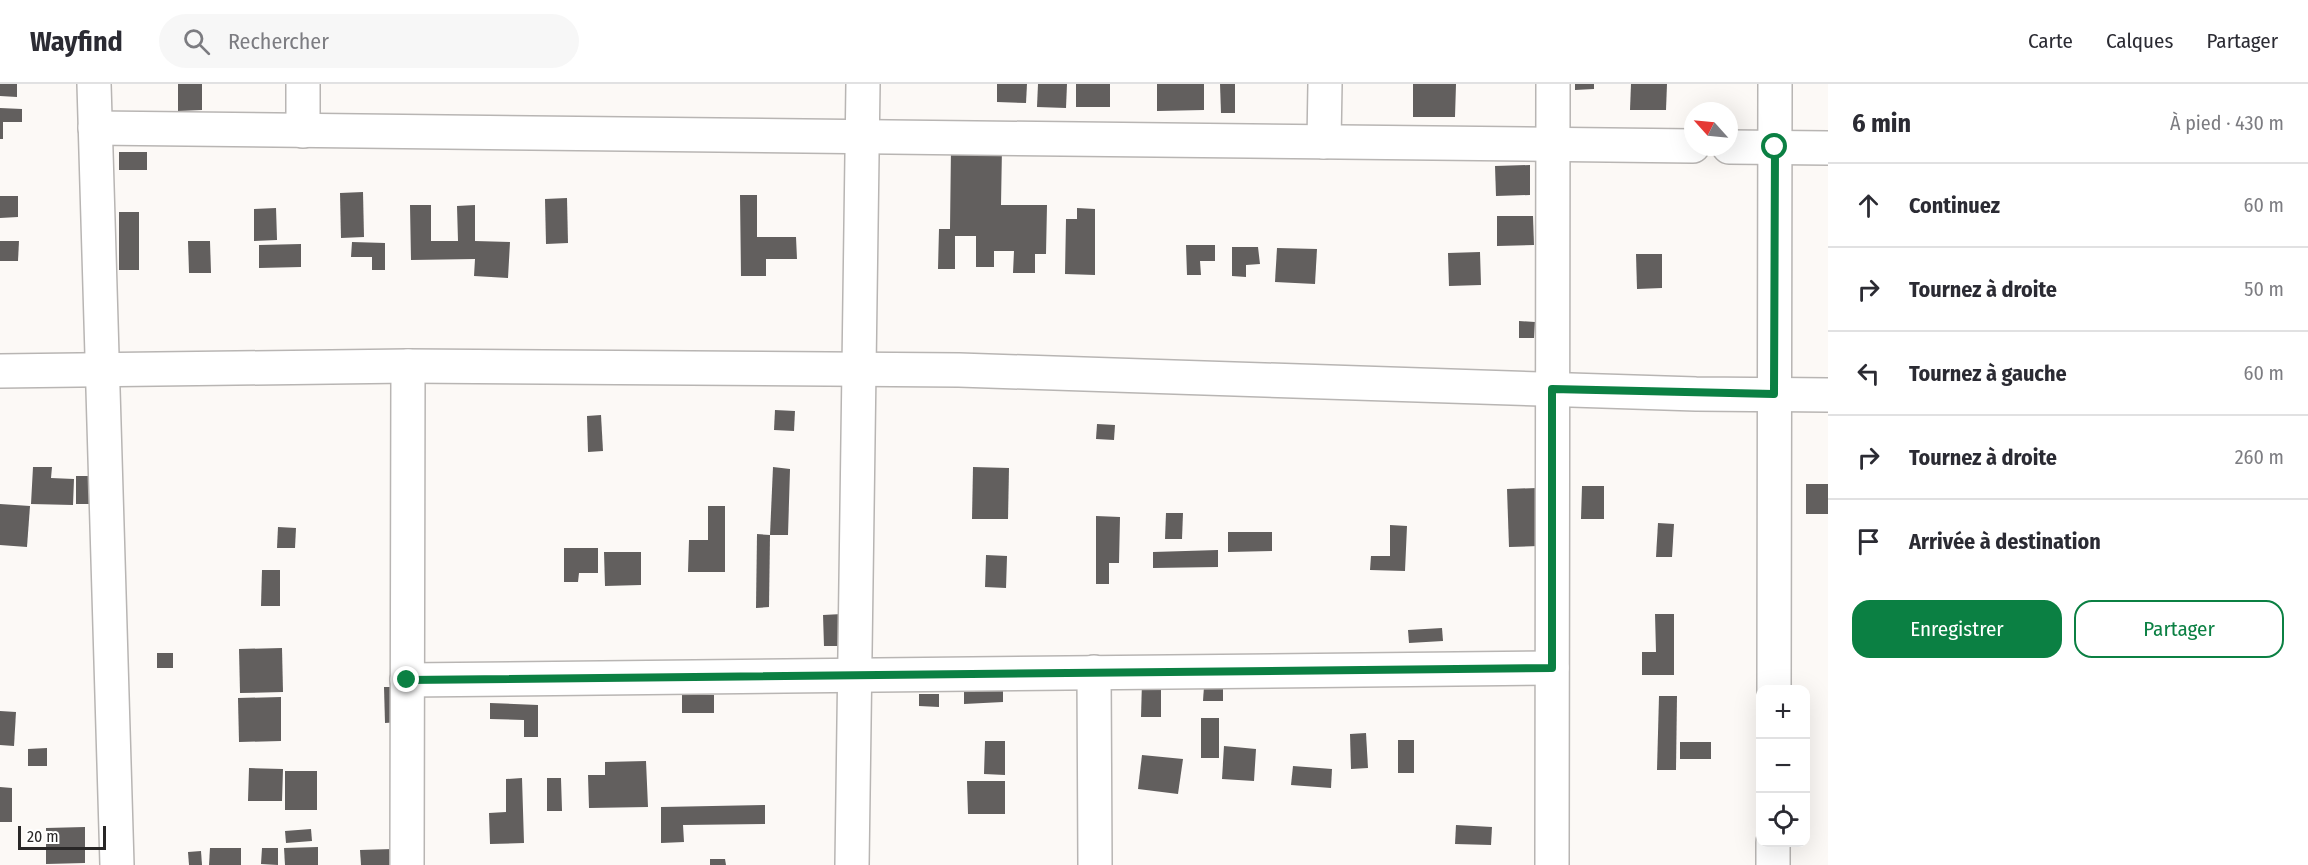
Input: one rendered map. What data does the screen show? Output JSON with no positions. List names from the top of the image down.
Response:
{
  "scale_bar": "20 m",
  "north": "top left",
  "page": {
    "header": "Wayfind",
    "search": "Rechercher",
    "nav": ["Carte", "Calques", "Partager"],
    "heading": ["6 min", "À pied · 430 m"],
    "list": [
      ["Continuez", "60 m"],
      ["Tournez à droite", "50 m"],
      ["Tournez à gauche", "60 m"],
      ["Tournez à droite", "260 m"],
      "Arrivée à destination"
    ],
    "buttons": ["Enregistrer", "Partager"],
    "map_buttons": ["+", "−"],
    "scale": "20 m"
  }
}
